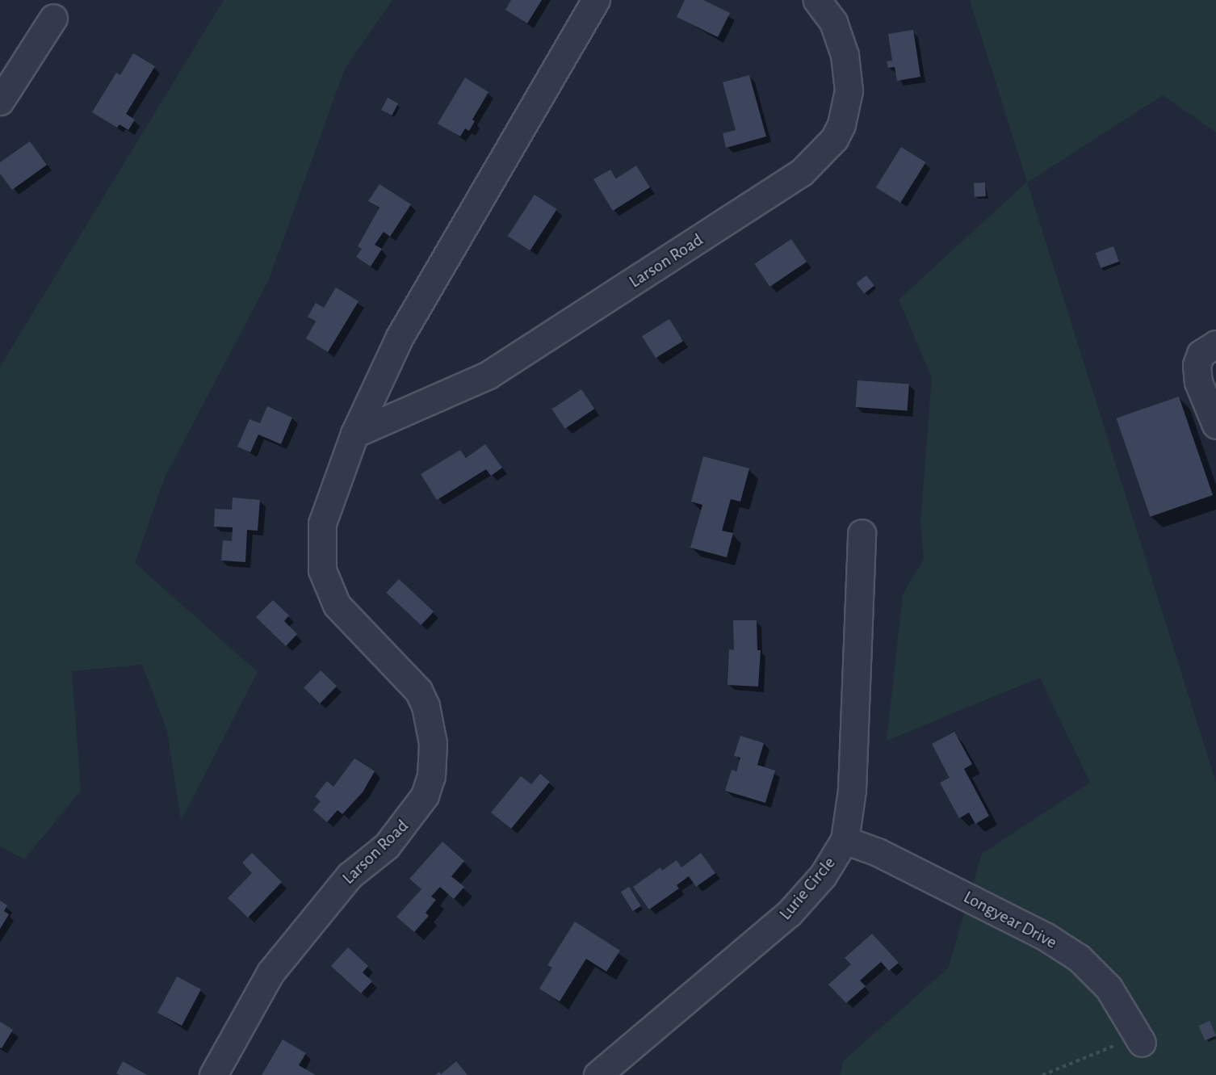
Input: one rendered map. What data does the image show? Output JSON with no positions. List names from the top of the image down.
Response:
{
  "streets": {
    "street": ["Larson Road", "Lurie Circle", "Longyear Drive"]
  },
  "crossings": [
    ["Lurie Circle", "Longyear Drive"]
  ]
}
